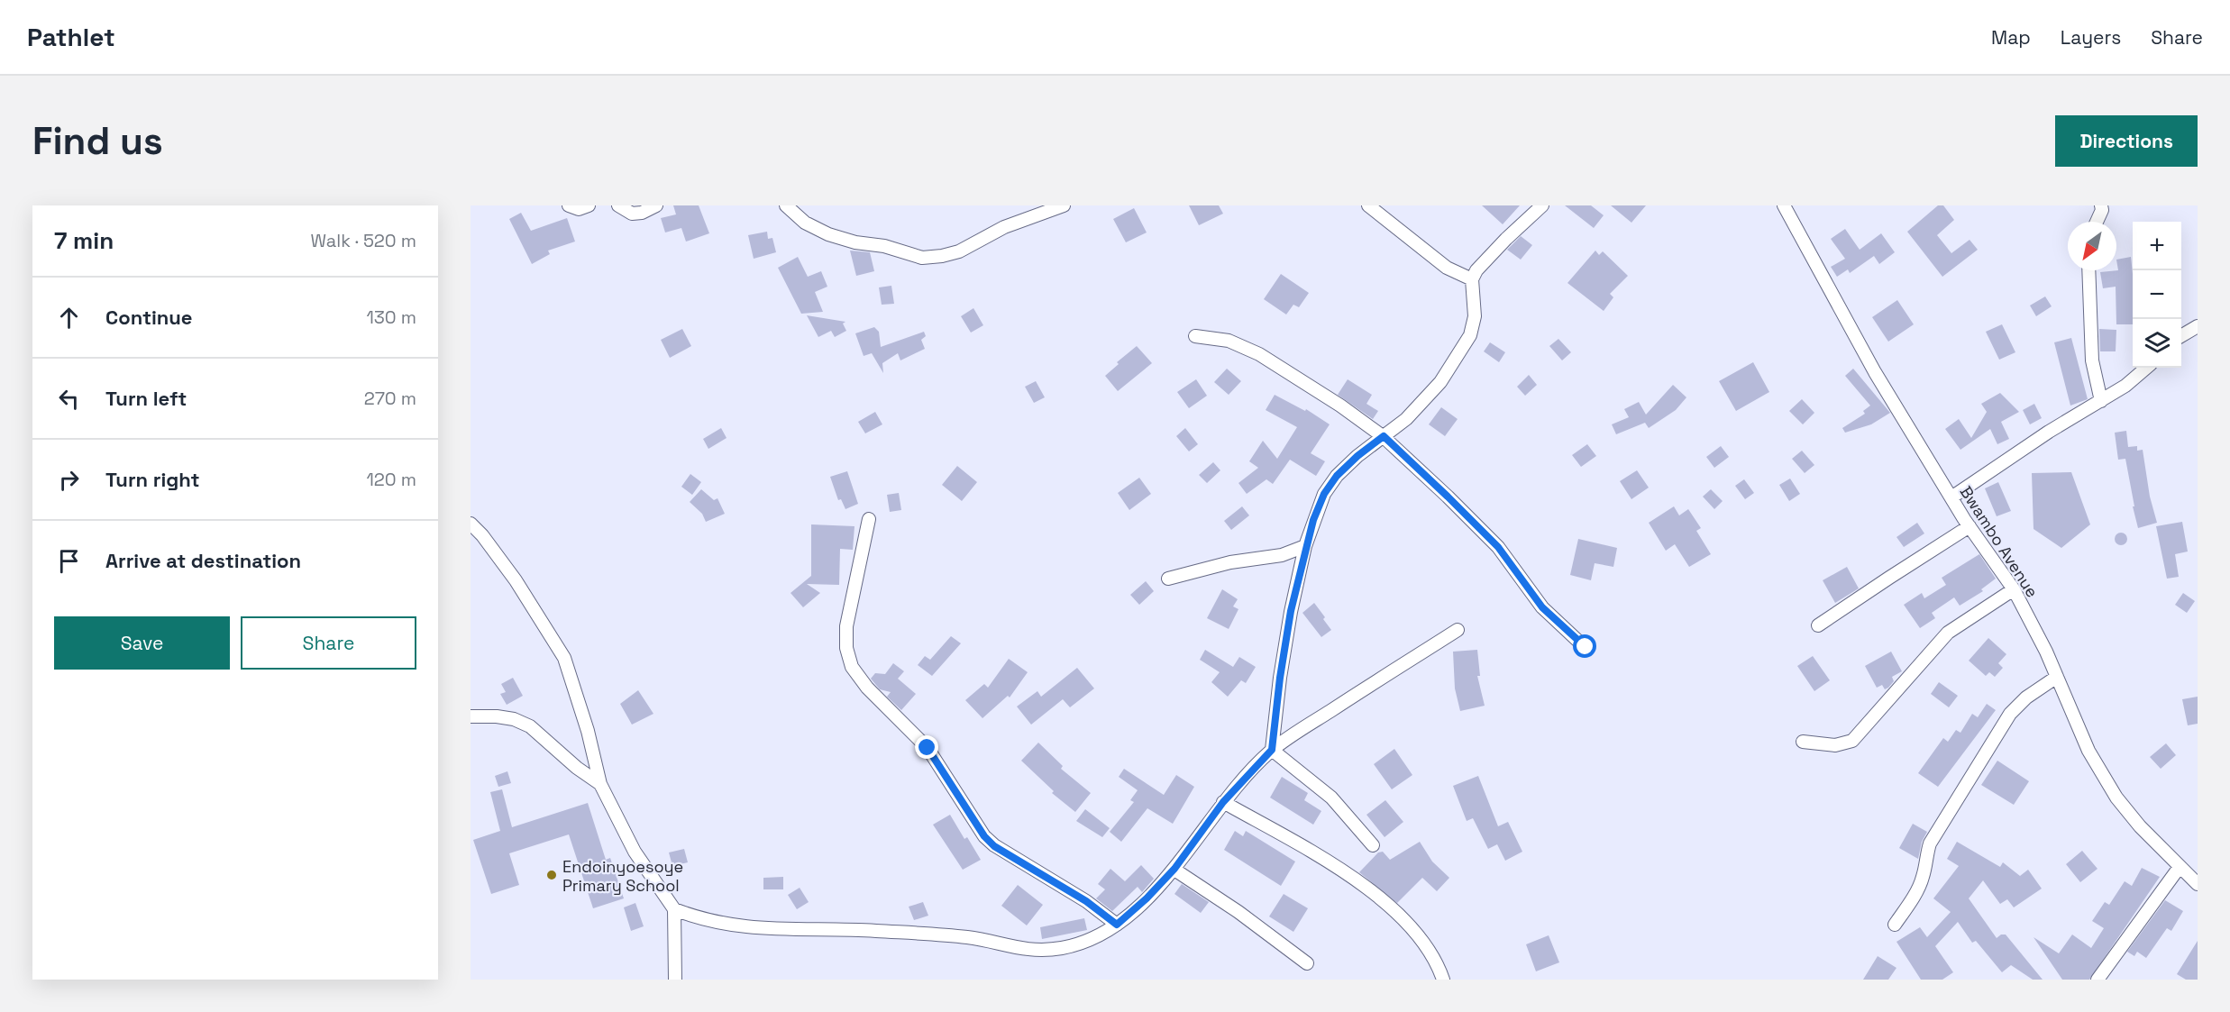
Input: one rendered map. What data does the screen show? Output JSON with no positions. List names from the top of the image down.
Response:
{
  "streets": {
    "street": ["Bwambo Avenue"]
  },
  "places": ["Endoinyoesoye Primary School"],
  "north": "bottom left",
  "page": {
    "header": "Pathlet",
    "nav": ["Map", "Layers", "Share"],
    "buttons": [
      "Directions",
      ["Save", "Share"]
    ],
    "title": "Find us",
    "heading": ["7 min", "Walk · 520 m"],
    "map_buttons": ["+", "−"],
    "list": [
      ["Continue", "130 m"],
      ["Turn left", "270 m"],
      ["Turn right", "120 m"],
      "Arrive at destination"
    ]
  }
}
